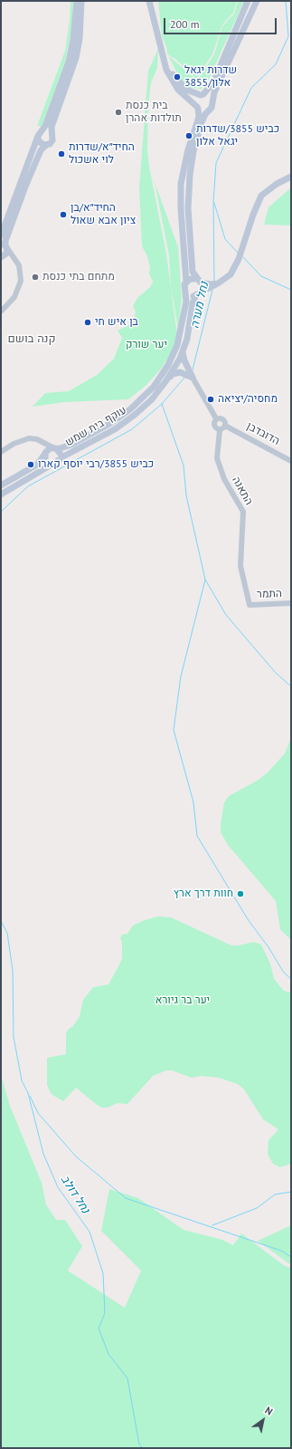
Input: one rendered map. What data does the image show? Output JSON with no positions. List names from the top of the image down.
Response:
{
  "streets": {
    "main road": ["עוקף בית שמש"],
    "street": ["הדובדבן", "התאנה", "התמר"]
  },
  "crossings": [
    ["הדובדבן", "התאנה"],
    ["התאנה", "התמר"]
  ],
  "districts": ["קנה בושם"],
  "water": ["נחל מערה", "נחל דולב"],
  "parks": ["יער שורק", "יער בר גיורא"],
  "places": [
    "שדרות יגאל אלון/3855",
    "בית כנסת תולדות אהרן",
    "כביש 3855/שדרות יגאל אלון",
    "החיד״א/שדרות לוי אשכול",
    "החיד״א/בן ציון אבא שאול",
    "מתחם בתי כנסת",
    "בן איש חי",
    "מחסיה/יציאה",
    "כביש 3855/רבי יוסף קארו",
    "חוות דרך ארץ"
  ],
  "scale_bar": "200 m",
  "north": "top right"
}
